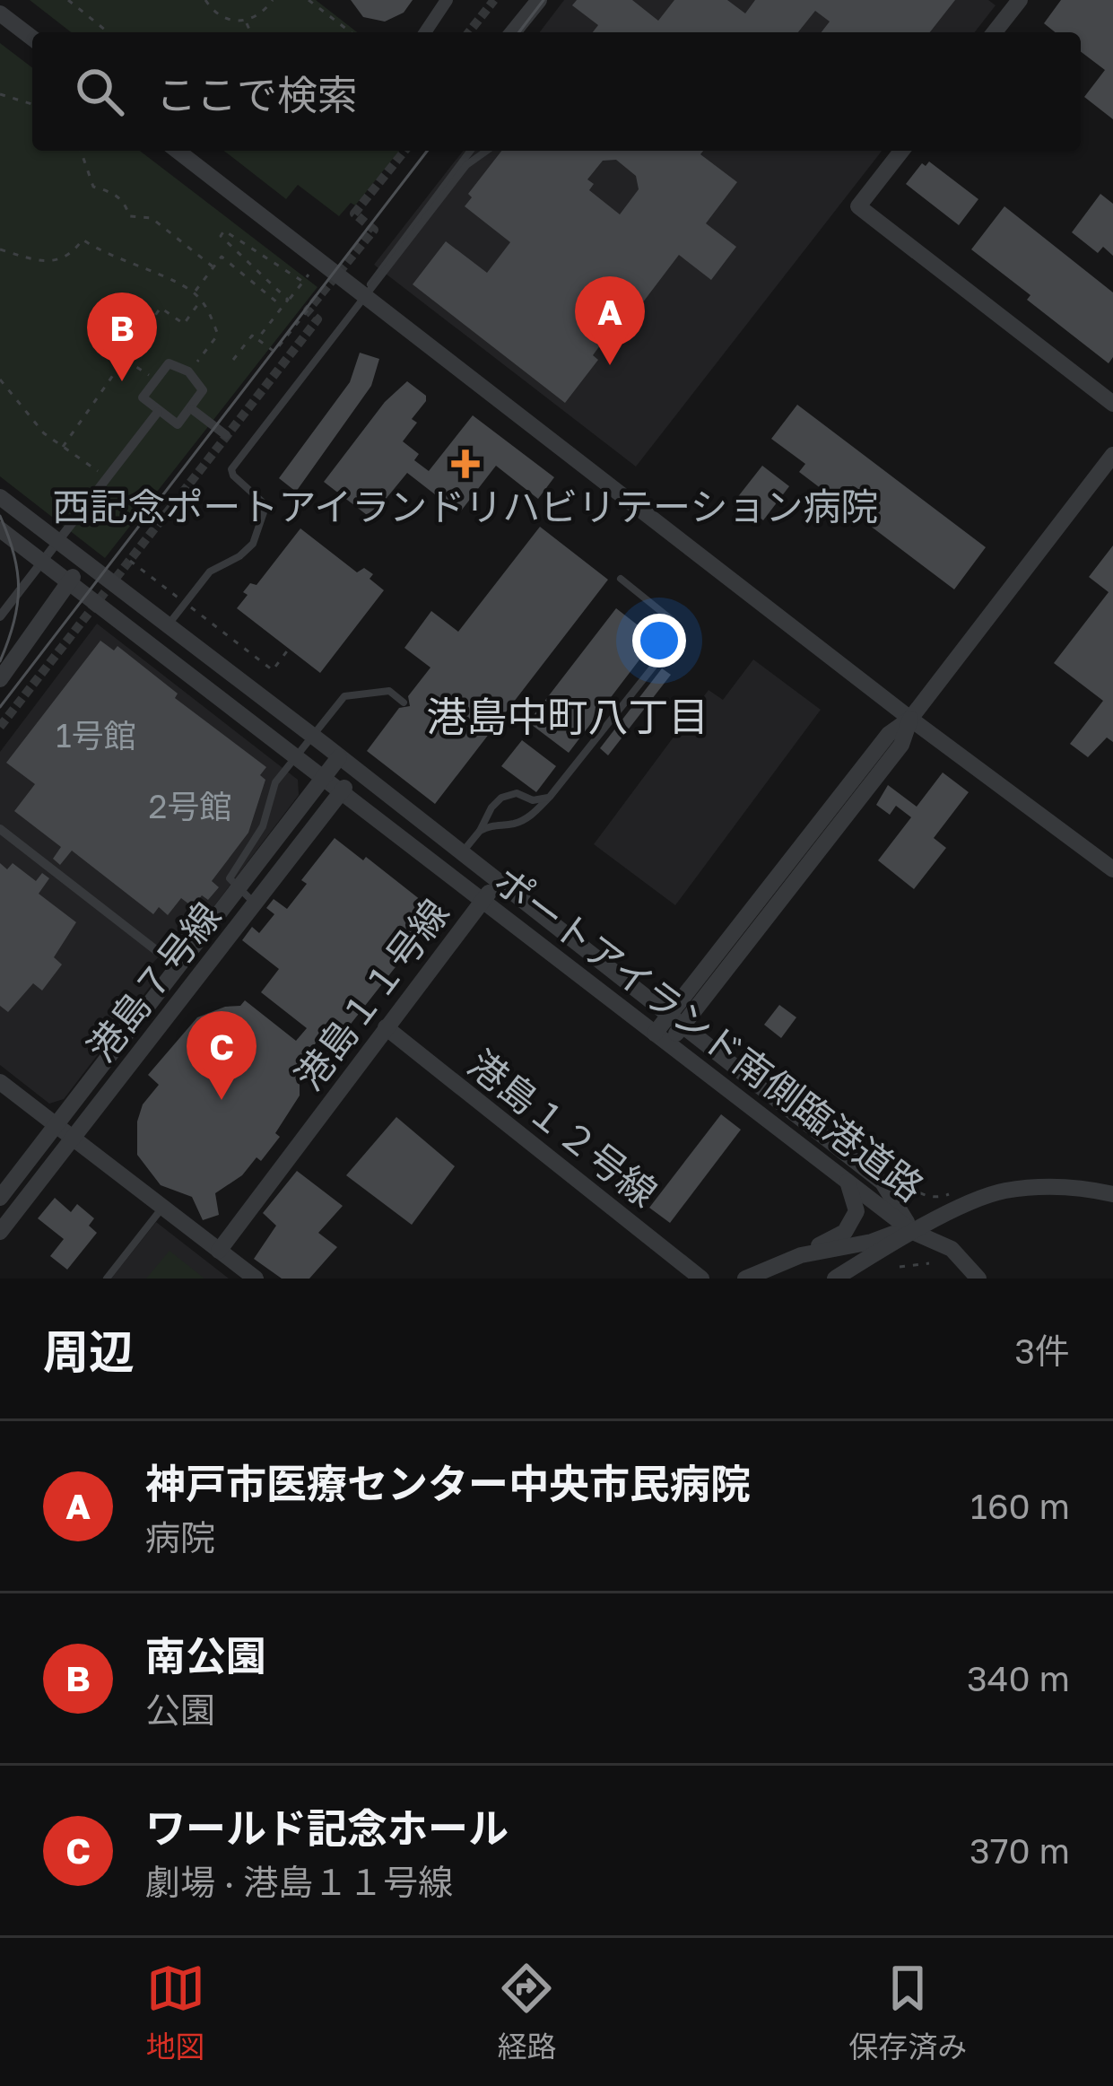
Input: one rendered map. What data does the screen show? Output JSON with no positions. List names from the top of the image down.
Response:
{
  "streets": {
    "street": [
      "港島７号線",
      "港島１１号線",
      "ポートアイランド南側臨港道路",
      "港島１２号線"
    ]
  },
  "crossings": [
    ["港島７号線", "ポートアイランド南側臨港道路"],
    ["港島１１号線", "ポートアイランド南側臨港道路"],
    ["港島１１号線", "港島１２号線"]
  ],
  "districts": ["港島中町八丁目"],
  "places": {
    "health": ["西記念ポートアイランドリハビリテーション病院"]
  },
  "house_numbers": ["1号館", "2号館"],
  "page": {
    "search": "ここで検索",
    "pins": ["A", "B", "C"],
    "heading": ["周辺", "3件"],
    "list": [
      {
        "mark": "A",
        "name": "神戸市医療センター中央市民病院",
        "note": "病院",
        "value": "160 m"
      },
      {
        "mark": "B",
        "name": "南公園",
        "note": "公園",
        "value": "340 m"
      },
      {
        "mark": "C",
        "name": "ワールド記念ホール",
        "note": "劇場 · 港島１１号線",
        "value": "370 m"
      }
    ],
    "nav": ["地図", "経路", "保存済み"]
  }
}
